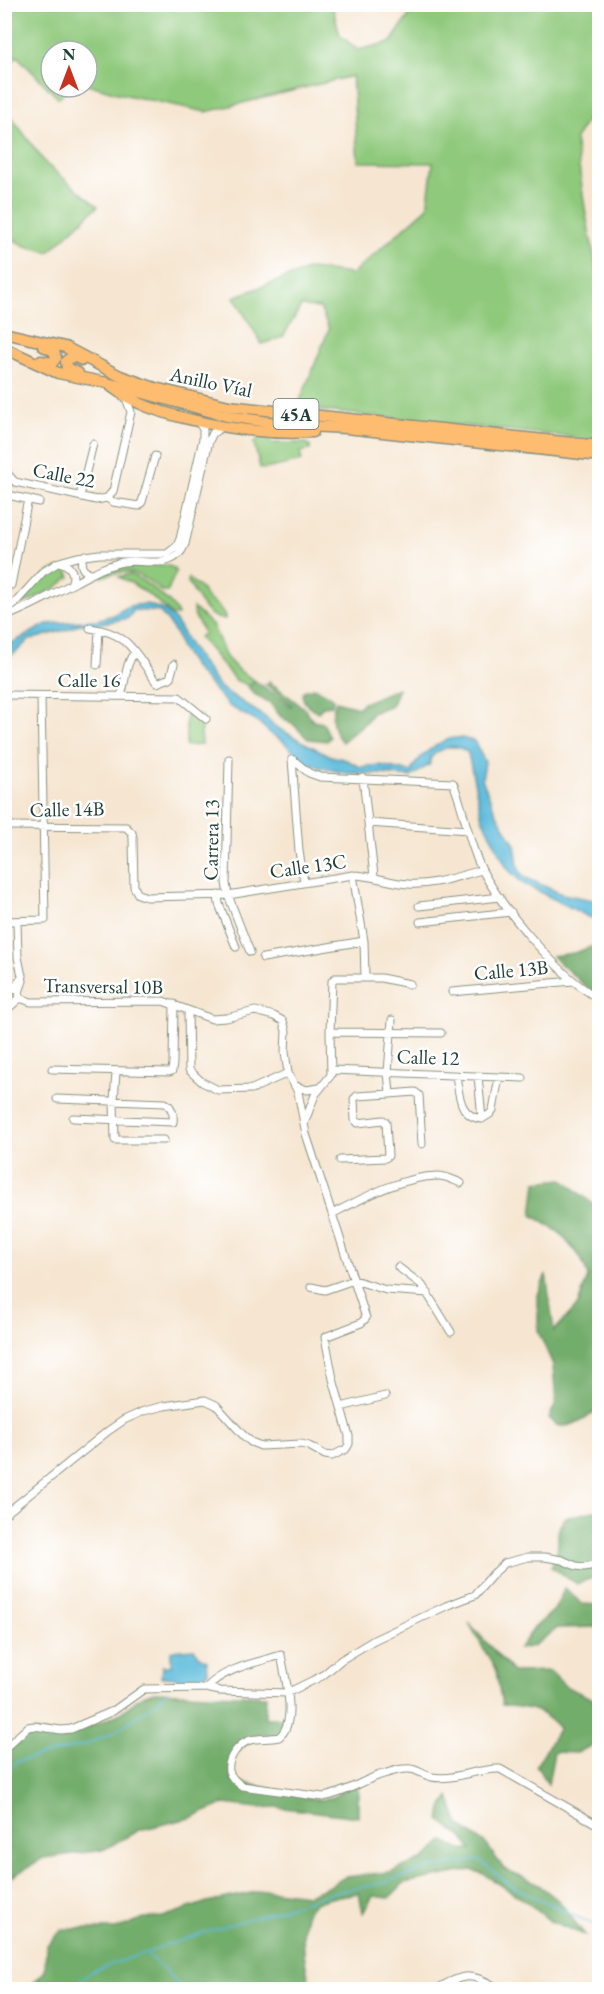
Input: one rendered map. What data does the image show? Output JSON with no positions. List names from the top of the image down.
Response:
{
  "streets": {
    "highway": ["Anillo Víal", "45A"],
    "street": [
      "Calle 22",
      "Calle 16",
      "Calle 14B",
      "Carrera 13",
      "Calle 13C",
      "Calle 13B",
      "Transversal 10B",
      "Calle 12"
    ]
  },
  "crossings": [
    ["Calle 14B", "Calle 13C"],
    ["Carrera 13", "Calle 13C"]
  ],
  "north": "top"
}
